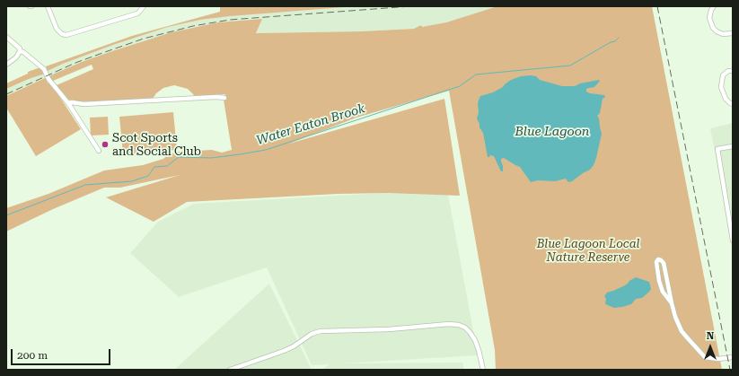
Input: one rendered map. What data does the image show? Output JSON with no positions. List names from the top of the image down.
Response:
{
  "water": ["Water Eaton Brook", "Blue Lagoon"],
  "parks": ["Blue Lagoon Local Nature Reserve"],
  "places": ["Scot Sports and Social Club"],
  "scale_bar": "200 m",
  "north": "top"
}
